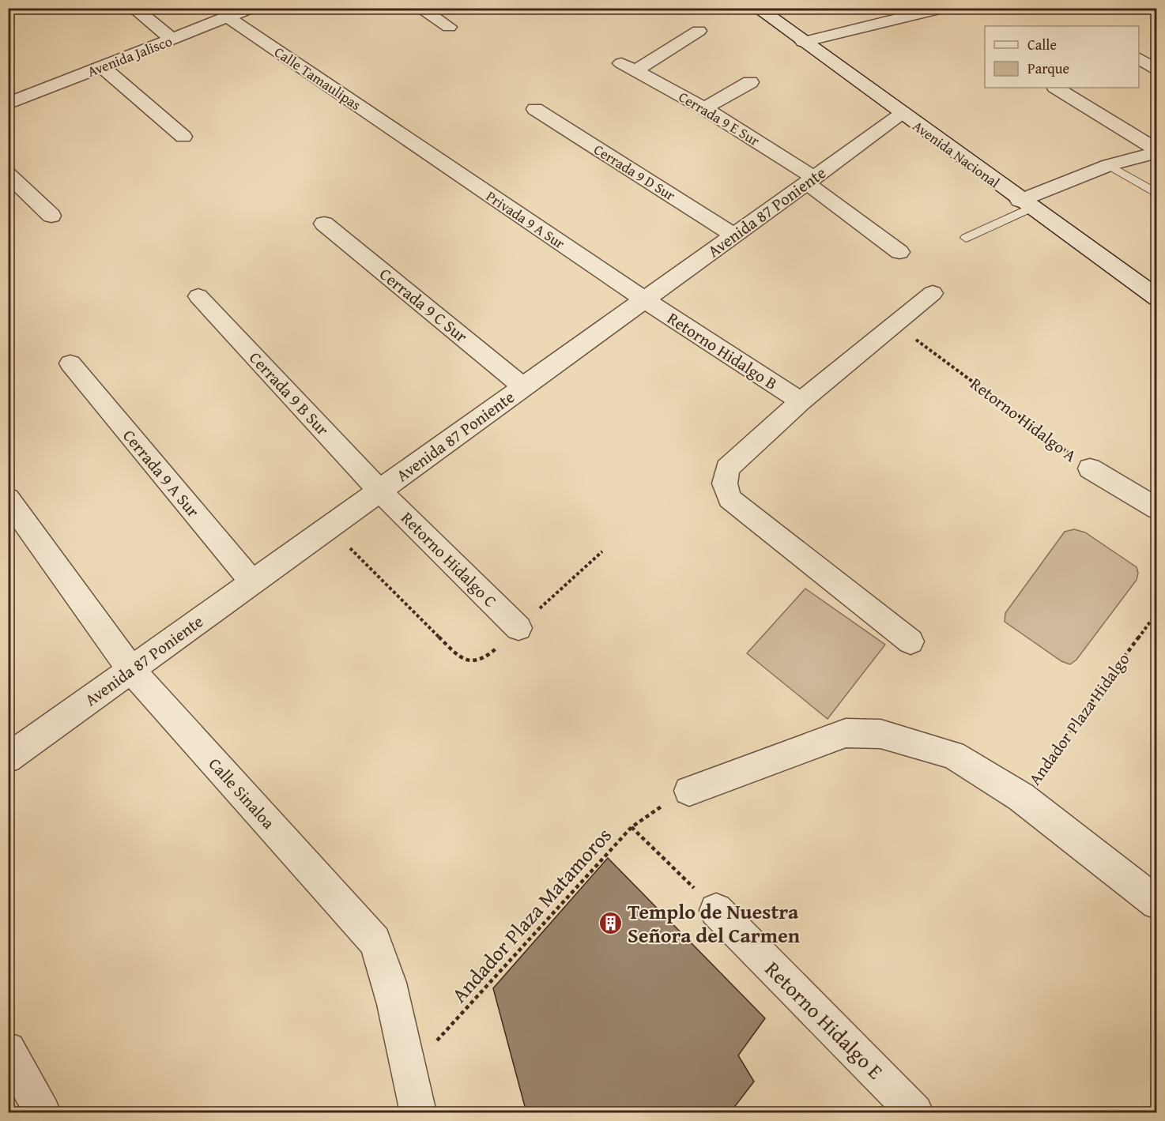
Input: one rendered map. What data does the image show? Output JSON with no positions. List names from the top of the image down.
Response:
{
  "streets": {
    "street": [
      "Avenida Jalisco",
      "Calle Tamaulipas",
      "Cerrada 9 E Sur",
      "Avenida Nacional",
      "Cerrada 9 D Sur",
      "Avenida 87 Poniente",
      "Privada 9 A Sur",
      "Cerrada 9 C Sur",
      "Retorno Hidalgo B",
      "Cerrada 9 B Sur",
      "Retorno Hidalgo A",
      "Cerrada 9 A Sur",
      "Retorno Hidalgo C",
      "Andador Plaza Hidalgo",
      "Calle Sinaloa",
      "Retorno Hidalgo E"
    ],
    "path": ["Andador Plaza Matamoros"]
  },
  "crossings": [
    ["Avenida Jalisco", "Calle Tamaulipas"],
    ["Calle Tamaulipas", "Privada 9 A Sur"],
    ["Cerrada 9 E Sur", "Avenida 87 Poniente"],
    ["Avenida Nacional", "Avenida 87 Poniente"],
    ["Cerrada 9 D Sur", "Avenida 87 Poniente"],
    ["Avenida 87 Poniente", "Privada 9 A Sur"],
    ["Avenida 87 Poniente", "Cerrada 9 C Sur"],
    ["Avenida 87 Poniente", "Retorno Hidalgo B"],
    ["Avenida 87 Poniente", "Cerrada 9 B Sur"],
    ["Avenida 87 Poniente", "Cerrada 9 A Sur"],
    ["Avenida 87 Poniente", "Retorno Hidalgo C"],
    ["Avenida 87 Poniente", "Calle Sinaloa"],
    ["Privada 9 A Sur", "Retorno Hidalgo B"],
    ["Cerrada 9 B Sur", "Retorno Hidalgo C"],
    ["Andador Plaza Hidalgo", "Andador Plaza Matamoros"],
    ["Calle Sinaloa", "Andador Plaza Matamoros"]
  ],
  "places": {
    "building": ["Templo de Nuestra Señora del Carmen"]
  },
  "legend": ["Calle", "Parque"]
}
